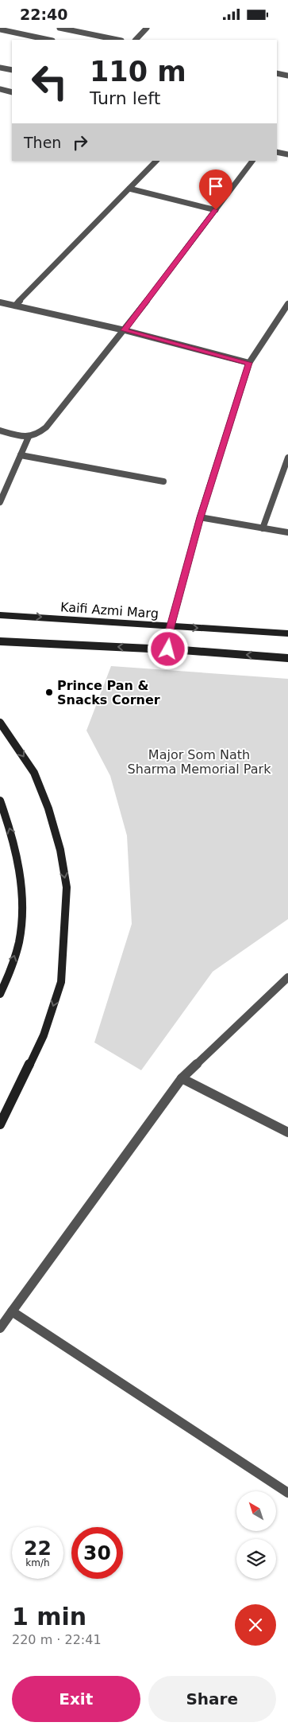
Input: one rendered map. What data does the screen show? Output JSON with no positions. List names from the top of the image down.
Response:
{
  "streets": {
    "street": ["Kaifi Azmi Marg"]
  },
  "parks": ["Major Som Nath Sharma Memorial Park"],
  "places": ["Prince Pan & Snacks Corner"],
  "north": "top left",
  "page": {
    "status": "22:40",
    "turn": ["110 m", "Turn left"],
    "then": "Then",
    "speed": "22 km/h",
    "limit": "30",
    "heading": ["1 min", "220 m · 22:41"],
    "buttons": ["Exit", "Share"]
  }
}
